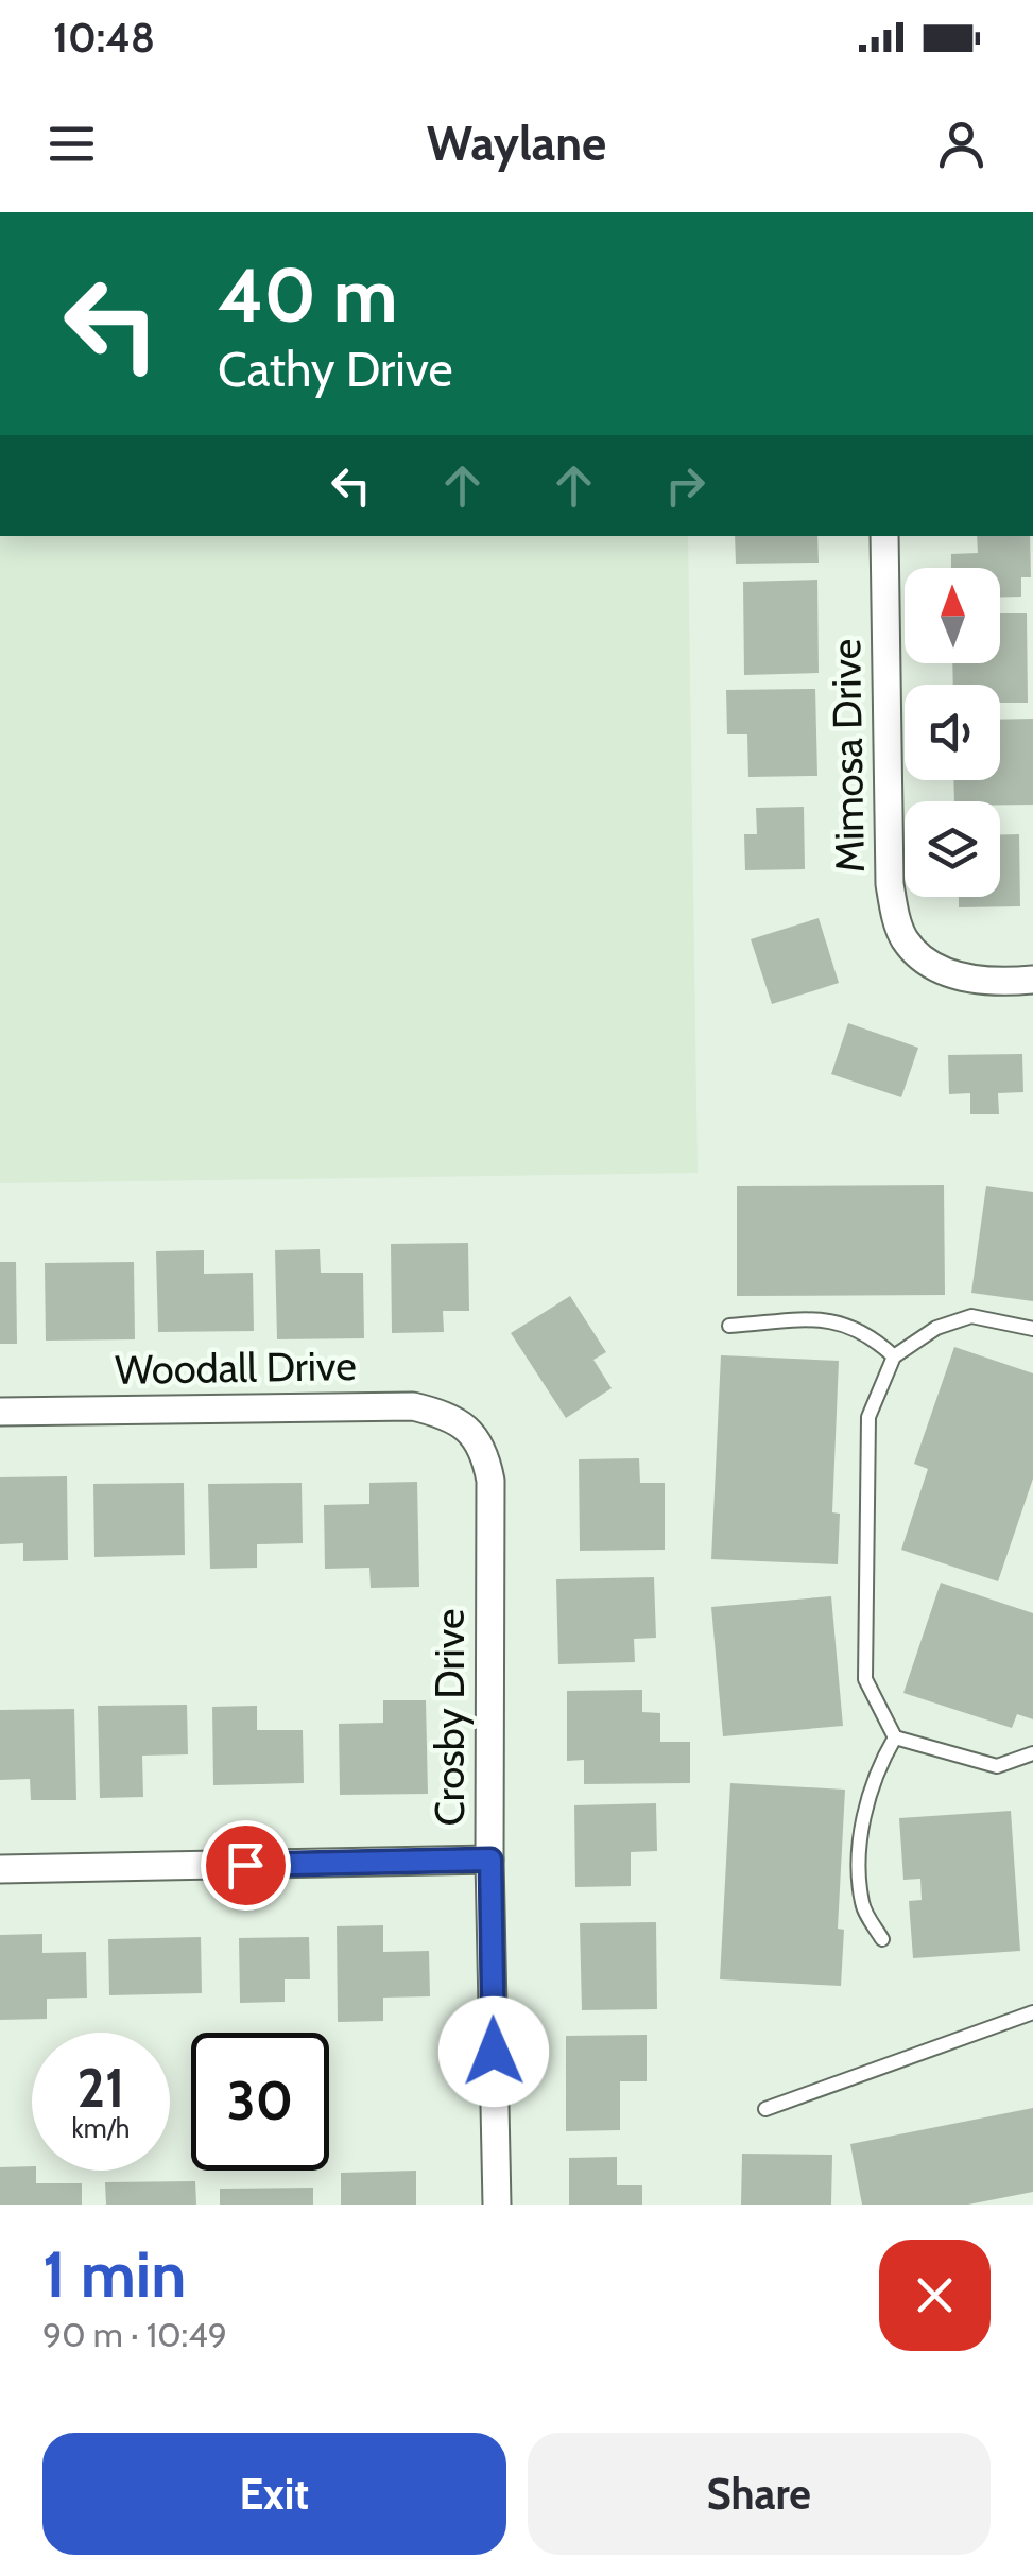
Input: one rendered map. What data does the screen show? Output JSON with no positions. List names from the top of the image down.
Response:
{
  "streets": {
    "street": ["Mimosa Drive", "Woodall Drive", "Crosby Drive"]
  },
  "crossings": [
    ["Woodall Drive", "Crosby Drive"]
  ],
  "north": "top",
  "page": {
    "status": "10:48",
    "header": "Waylane",
    "turn": ["40 m", "Cathy Drive"],
    "speed": "21 km/h",
    "limit": "30",
    "heading": ["1 min", "90 m · 10:49"],
    "buttons": ["Exit", "Share"]
  }
}
